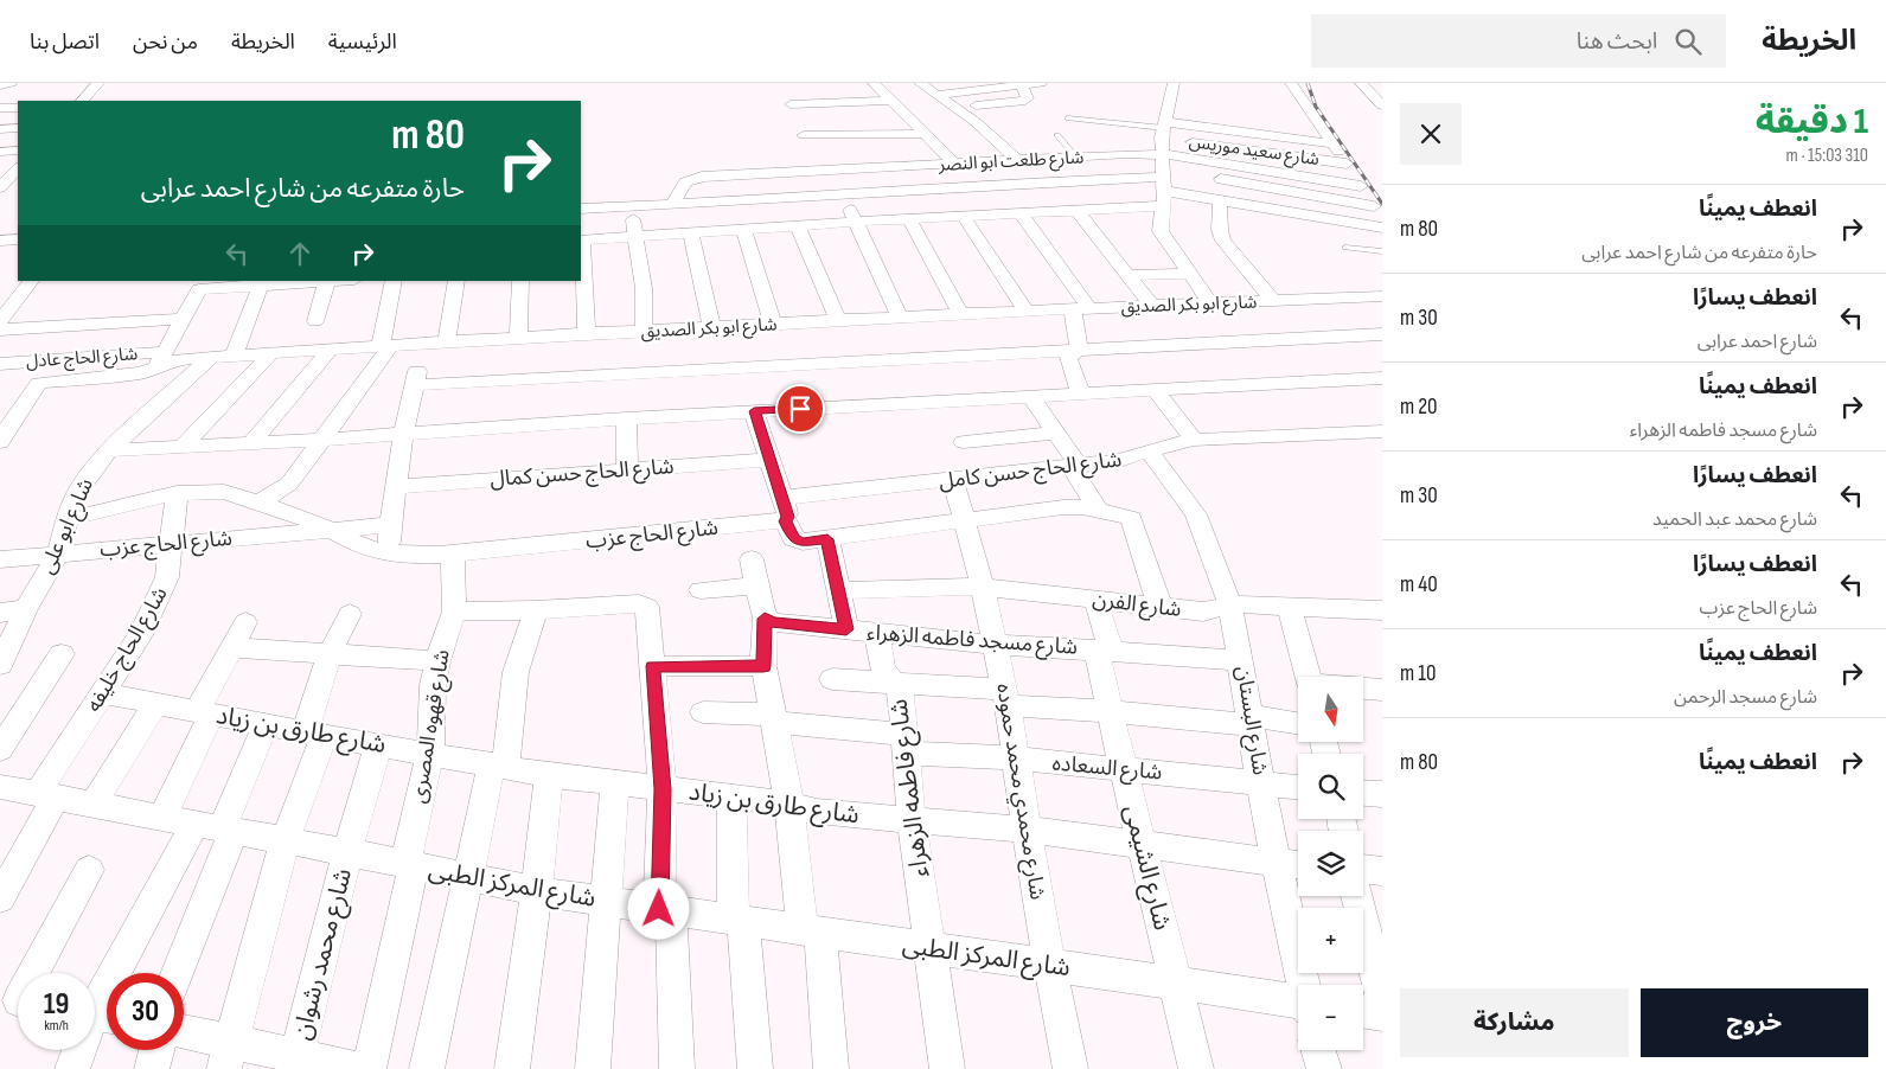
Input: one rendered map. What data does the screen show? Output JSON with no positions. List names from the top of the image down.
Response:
{
  "streets": {
    "street": [
      "شارع سعيد موريس",
      "شارع طلعت ابو النصر",
      "شارع ابو بكر الصديق",
      "شارع الحاج عادل",
      "شارع الحاج حسن كامل",
      "شارع الحاج حسن كمال",
      "شارع ابو على",
      "شارع الحاج عزب",
      "شارع الفرن",
      "شارع مسجد فاطمه الزهراء",
      "شارع الحاج خليفه",
      "شارع البستان",
      "شارع قهوه المصرى",
      "شارع طارق بن زياد",
      "شارع السعاده",
      "شارع فاطمه الزهراء",
      "شارع محمدي محمد حموده",
      "شارع الشيمى",
      "شارع المركز الطبى",
      "شارع محمد رشوان"
    ]
  },
  "crossings": [
    ["شارع ابو بكر الصديق", "شارع ابو على"],
    ["شارع الحاج حسن كامل", "شارع البستان"],
    ["شارع الحاج حسن كامل", "شارع محمدي محمد حموده"],
    ["شارع ابو على", "شارع الحاج عزب"],
    ["شارع الحاج عزب", "شارع الحاج خليفه"],
    ["شارع الحاج عزب", "شارع قهوه المصرى"],
    ["شارع الفرن", "شارع البستان"],
    ["شارع الفرن", "شارع محمدي محمد حموده"],
    ["شارع الفرن", "شارع الشيمى"],
    ["شارع مسجد فاطمه الزهراء", "شارع البستان"],
    ["شارع مسجد فاطمه الزهراء", "شارع فاطمه الزهراء"],
    ["شارع مسجد فاطمه الزهراء", "شارع محمدي محمد حموده"],
    ["شارع مسجد فاطمه الزهراء", "شارع الشيمى"],
    ["شارع الحاج خليفه", "شارع طارق بن زياد"],
    ["شارع الحاج خليفه", "شارع المركز الطبى"],
    ["شارع البستان", "شارع طارق بن زياد"],
    ["شارع البستان", "شارع السعاده"],
    ["شارع قهوه المصرى", "شارع طارق بن زياد"],
    ["شارع قهوه المصرى", "شارع المركز الطبى"],
    ["شارع طارق بن زياد", "شارع فاطمه الزهراء"],
    ["شارع طارق بن زياد", "شارع محمدي محمد حموده"],
    ["شارع طارق بن زياد", "شارع الشيمى"],
    ["شارع طارق بن زياد", "شارع محمد رشوان"],
    ["شارع السعاده", "شارع فاطمه الزهراء"],
    ["شارع السعاده", "شارع محمدي محمد حموده"],
    ["شارع السعاده", "شارع الشيمى"],
    ["شارع فاطمه الزهراء", "شارع المركز الطبى"],
    ["شارع محمدي محمد حموده", "شارع المركز الطبى"],
    ["شارع الشيمى", "شارع المركز الطبى"],
    ["شارع المركز الطبى", "شارع محمد رشوان"]
  ],
  "north": "bottom",
  "page": {
    "header": "الخريطة",
    "search": "ابحث هنا",
    "nav": [
      "الرئيسية",
      "الخريطة",
      "من نحن",
      "اتصل بنا"
    ],
    "heading": ["1 دقيقة", "310 m · 15:03"],
    "turn": ["80 m", "حارة متفرعه من شارع احمد عرابى"],
    "list": [
      {
        "name": "انعطف يمينًا",
        "note": "حارة متفرعه من شارع احمد عرابى",
        "value": "80 m"
      },
      {
        "name": "انعطف يسارًا",
        "note": "شارع احمد عرابى",
        "value": "30 m"
      },
      {
        "name": "انعطف يمينًا",
        "note": "شارع مسجد فاطمه الزهراء",
        "value": "20 m"
      },
      {
        "name": "انعطف يسارًا",
        "note": "شارع محمد عبد الحميد",
        "value": "30 m"
      },
      {
        "name": "انعطف يسارًا",
        "note": "شارع الحاج عزب",
        "value": "40 m"
      },
      {
        "name": "انعطف يمينًا",
        "note": "شارع مسجد الرحمن",
        "value": "10 m"
      },
      {
        "name": "انعطف يمينًا",
        "value": "80 m"
      }
    ],
    "map_buttons": ["+", "−"],
    "speed": "19 km/h",
    "limit": "30",
    "buttons": ["خروج", "مشاركة"]
  }
}
